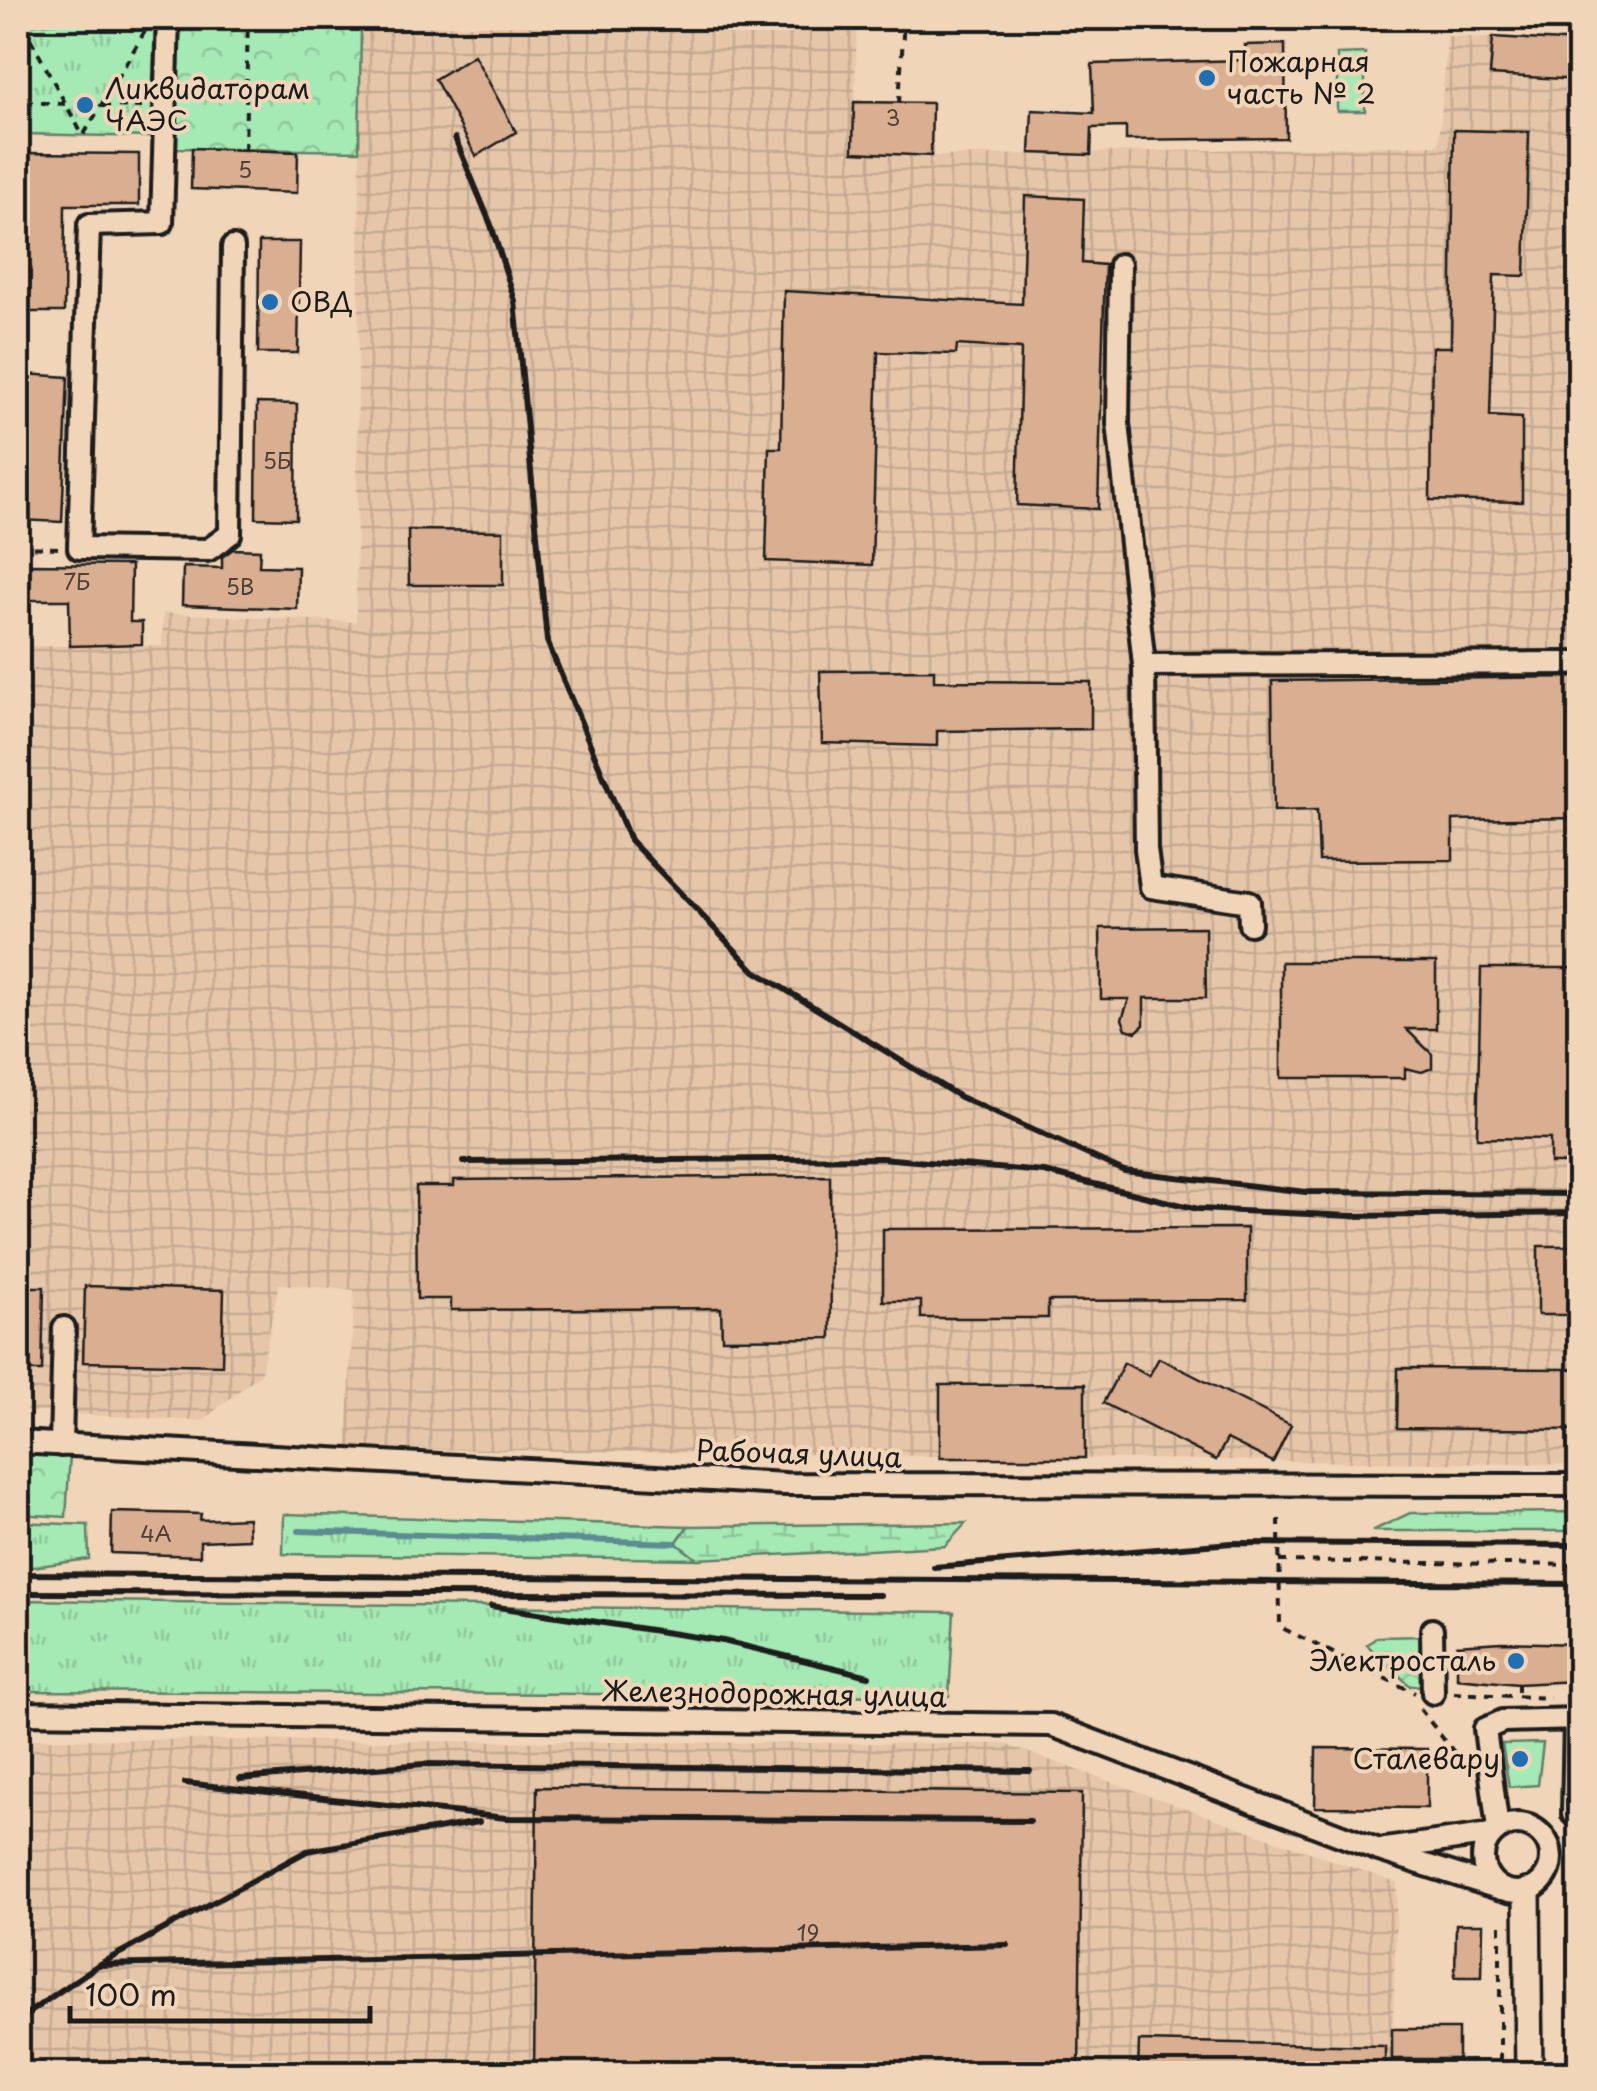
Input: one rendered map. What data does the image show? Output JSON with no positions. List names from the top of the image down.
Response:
{
  "streets": {
    "street": ["Рабочая улица", "Железнодорожная улица"]
  },
  "places": [
    "Пожарная часть № 2",
    "Ликвидаторам ЧАЭС",
    "ОВД",
    "Электросталь",
    "Сталевару"
  ],
  "house_numbers": [
    "3",
    "5",
    "5Б",
    "7Б",
    "5В",
    "4А",
    "19"
  ],
  "scale_bar": "100 m"
}
